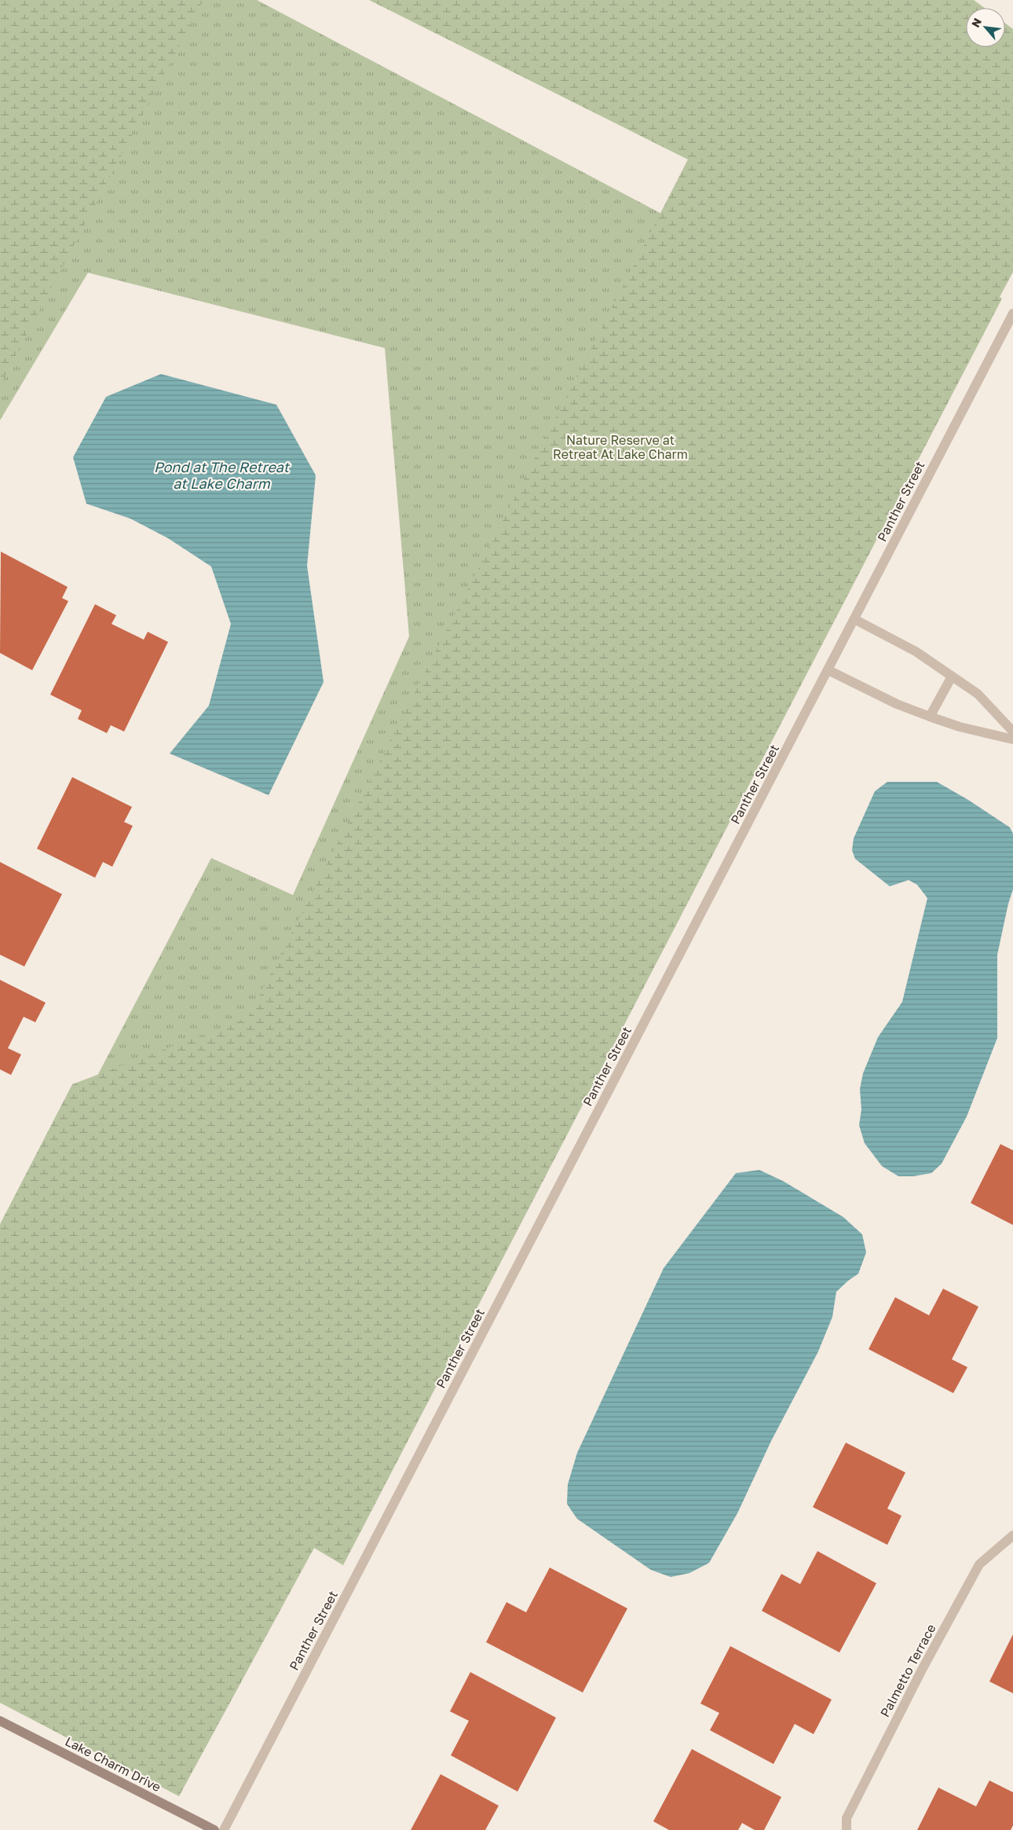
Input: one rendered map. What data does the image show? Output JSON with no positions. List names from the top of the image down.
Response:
{
  "streets": {
    "street": ["Panther Street", "Palmetto Terrace", "Lake Charm Drive"]
  },
  "water": ["Pond at The Retreat at Lake Charm"],
  "parks": ["Nature Reserve at Retreat At Lake Charm"],
  "north": "top left"
}
